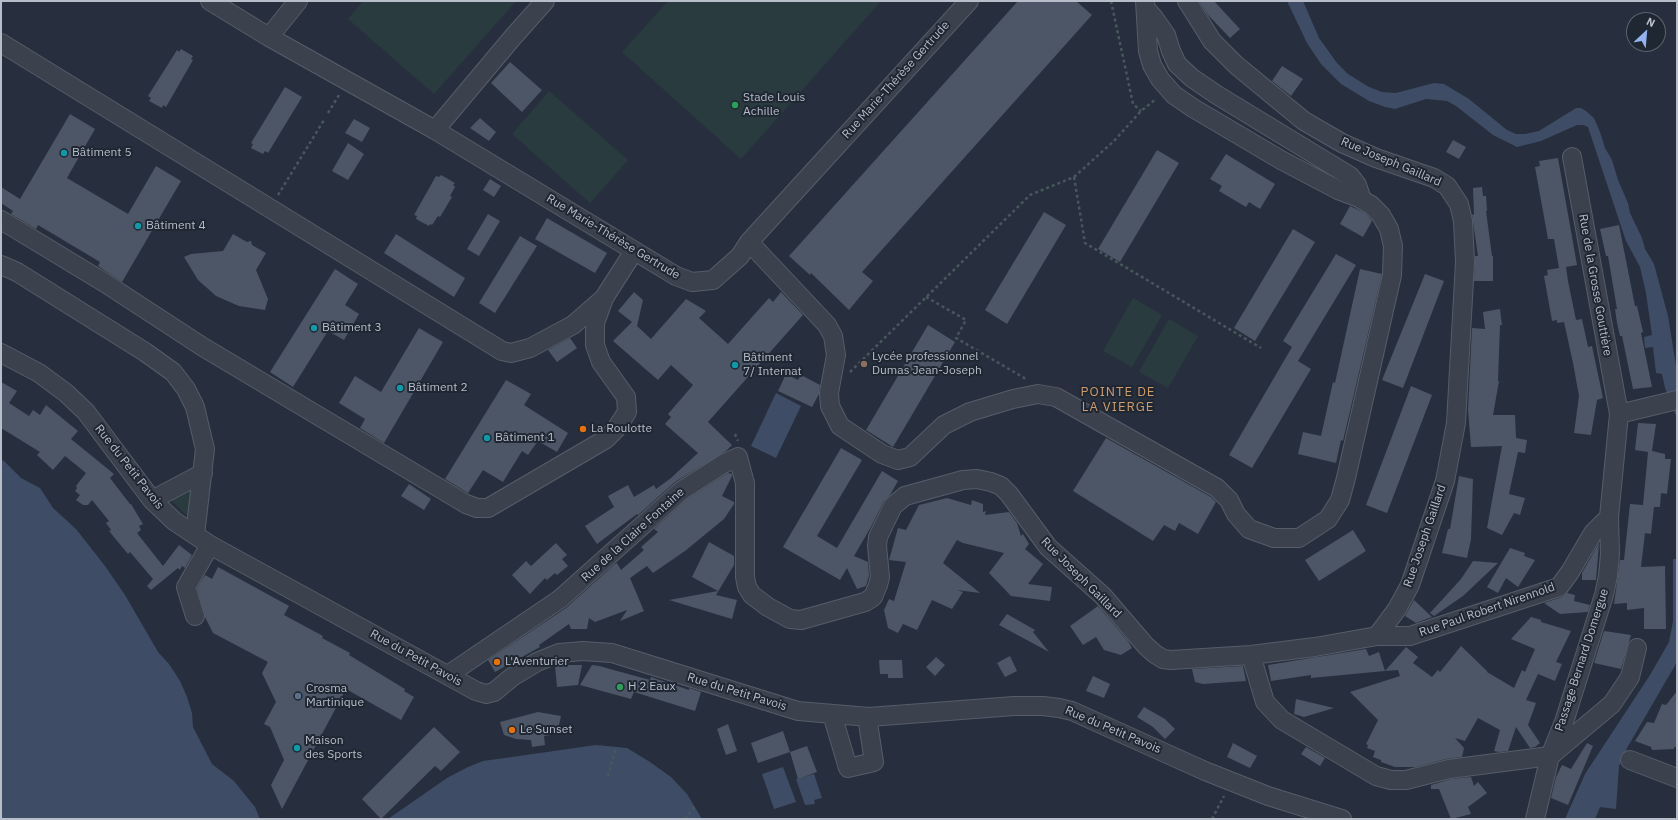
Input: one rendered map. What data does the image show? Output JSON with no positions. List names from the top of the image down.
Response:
{
  "streets": {
    "street": [
      "Rue Marie-Thérèse Gertrude",
      "Rue Joseph Gaillard",
      "Rue de la Grosse Gouttière",
      "Rue du Petit Pavois",
      "Rue de la Claire Fontaine",
      "Rue Paul Robert Nirennold",
      "Passage Bernard Domergue"
    ]
  },
  "crossings": [
    ["Rue Joseph Gaillard", "Rue de la Claire Fontaine"],
    ["Rue Joseph Gaillard", "Rue Paul Robert Nirennold"],
    ["Rue de la Grosse Gouttière", "Passage Bernard Domergue"],
    ["Rue du Petit Pavois", "Rue de la Claire Fontaine"],
    ["Rue Paul Robert Nirennold", "Passage Bernard Domergue"]
  ],
  "districts": ["POINTE DE LA VIERGE"],
  "places": [
    "Stade Louis Achille",
    "Bâtiment 5",
    "Bâtiment 4",
    "Bâtiment 3",
    "Lycée professionnel Dumas Jean-Joseph",
    "Bâtiment 7/ Internat",
    "Bâtiment 2",
    "La Roulotte",
    "Bâtiment 1",
    "L'Aventurier",
    "H 2 Eaux",
    "Crosma Martinique",
    "Le Sunset",
    "Maison des Sports"
  ],
  "north": "top right"
}
